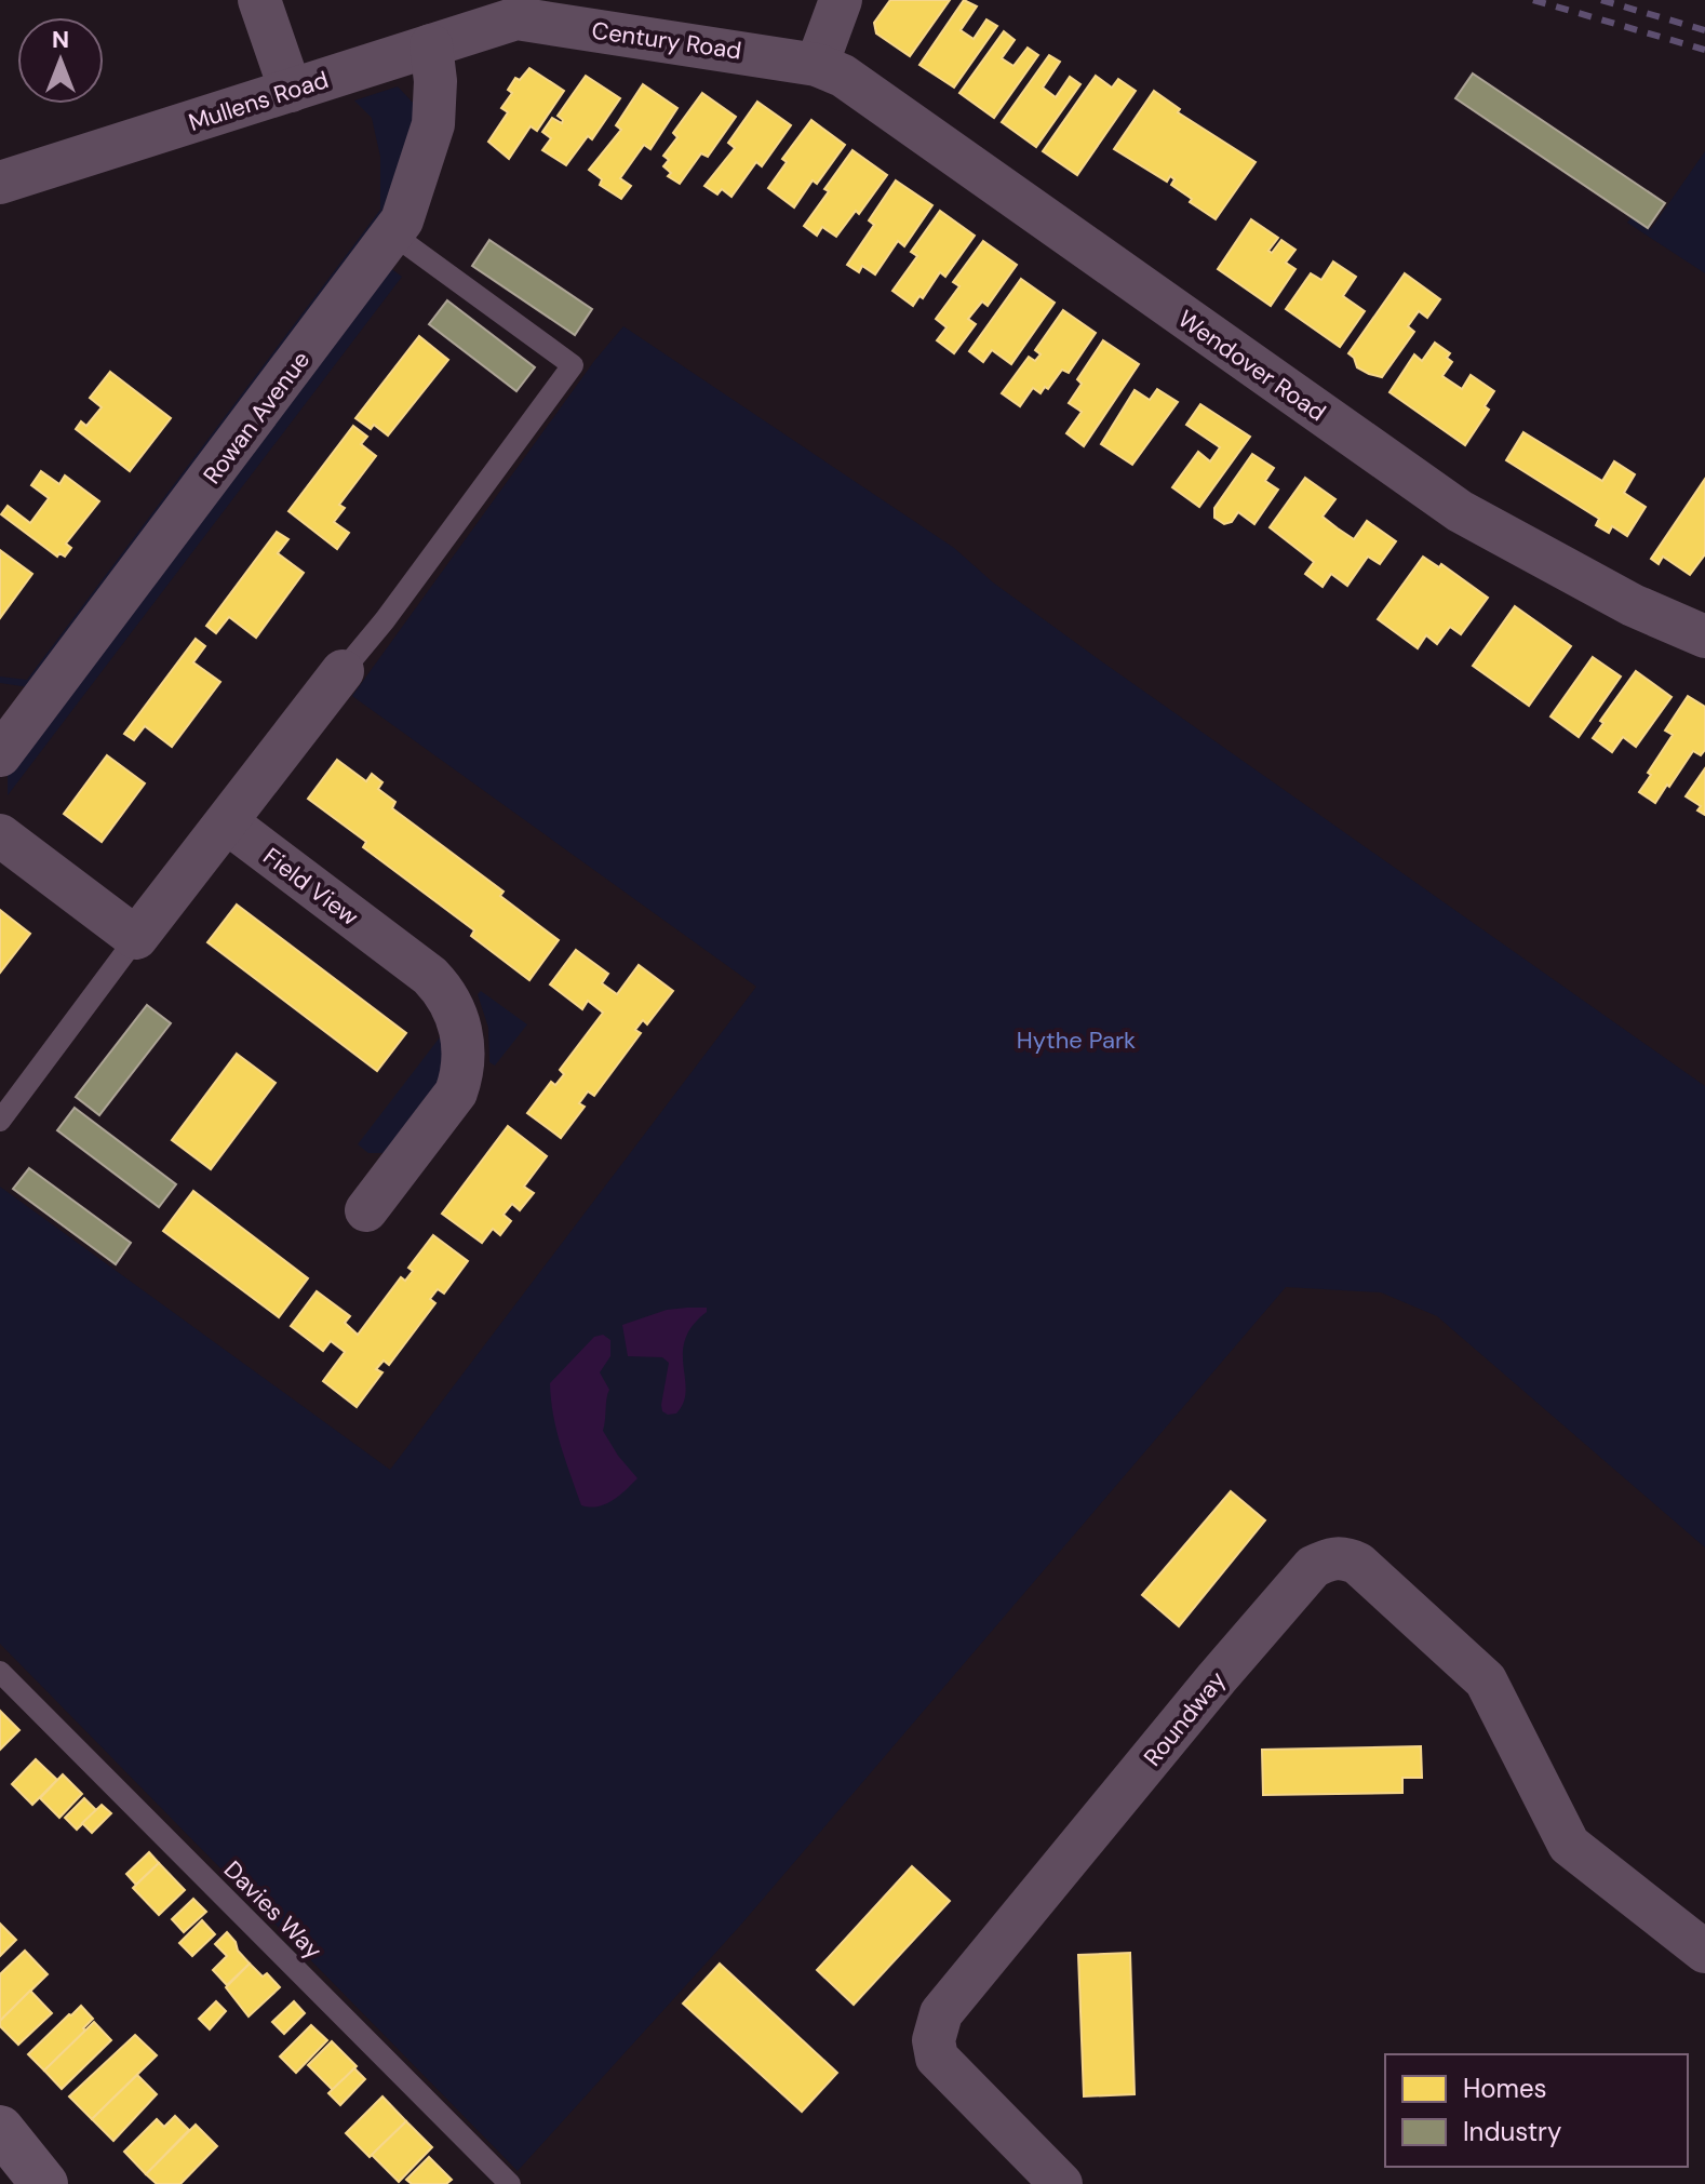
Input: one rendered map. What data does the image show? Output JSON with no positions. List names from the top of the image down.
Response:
{
  "streets": {
    "street": [
      "Century Road",
      "Mullens Road",
      "Wendover Road",
      "Rowan Avenue",
      "Field View",
      "Roundway"
    ],
    "lane": ["Davies Way"]
  },
  "crossings": [
    ["Century Road", "Mullens Road"],
    ["Century Road", "Wendover Road"],
    ["Mullens Road", "Rowan Avenue"]
  ],
  "parks": ["Hythe Park"],
  "legend": ["Homes", "Industry"],
  "north": "top"
}
